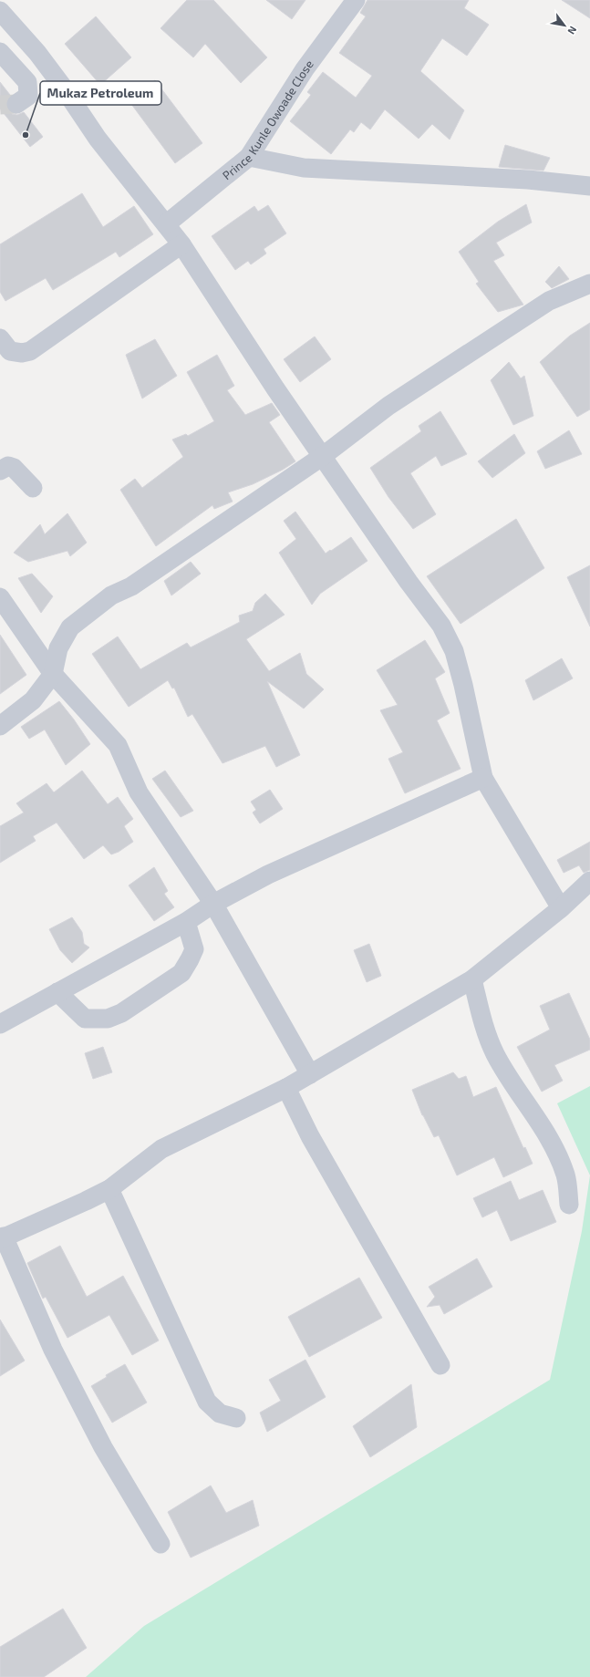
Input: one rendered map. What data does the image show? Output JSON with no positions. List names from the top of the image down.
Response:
{
  "streets": {
    "street": ["Prince Kunle Owoade Close"]
  },
  "places": ["Mukaz Petroleum"],
  "north": "bottom right"
}
